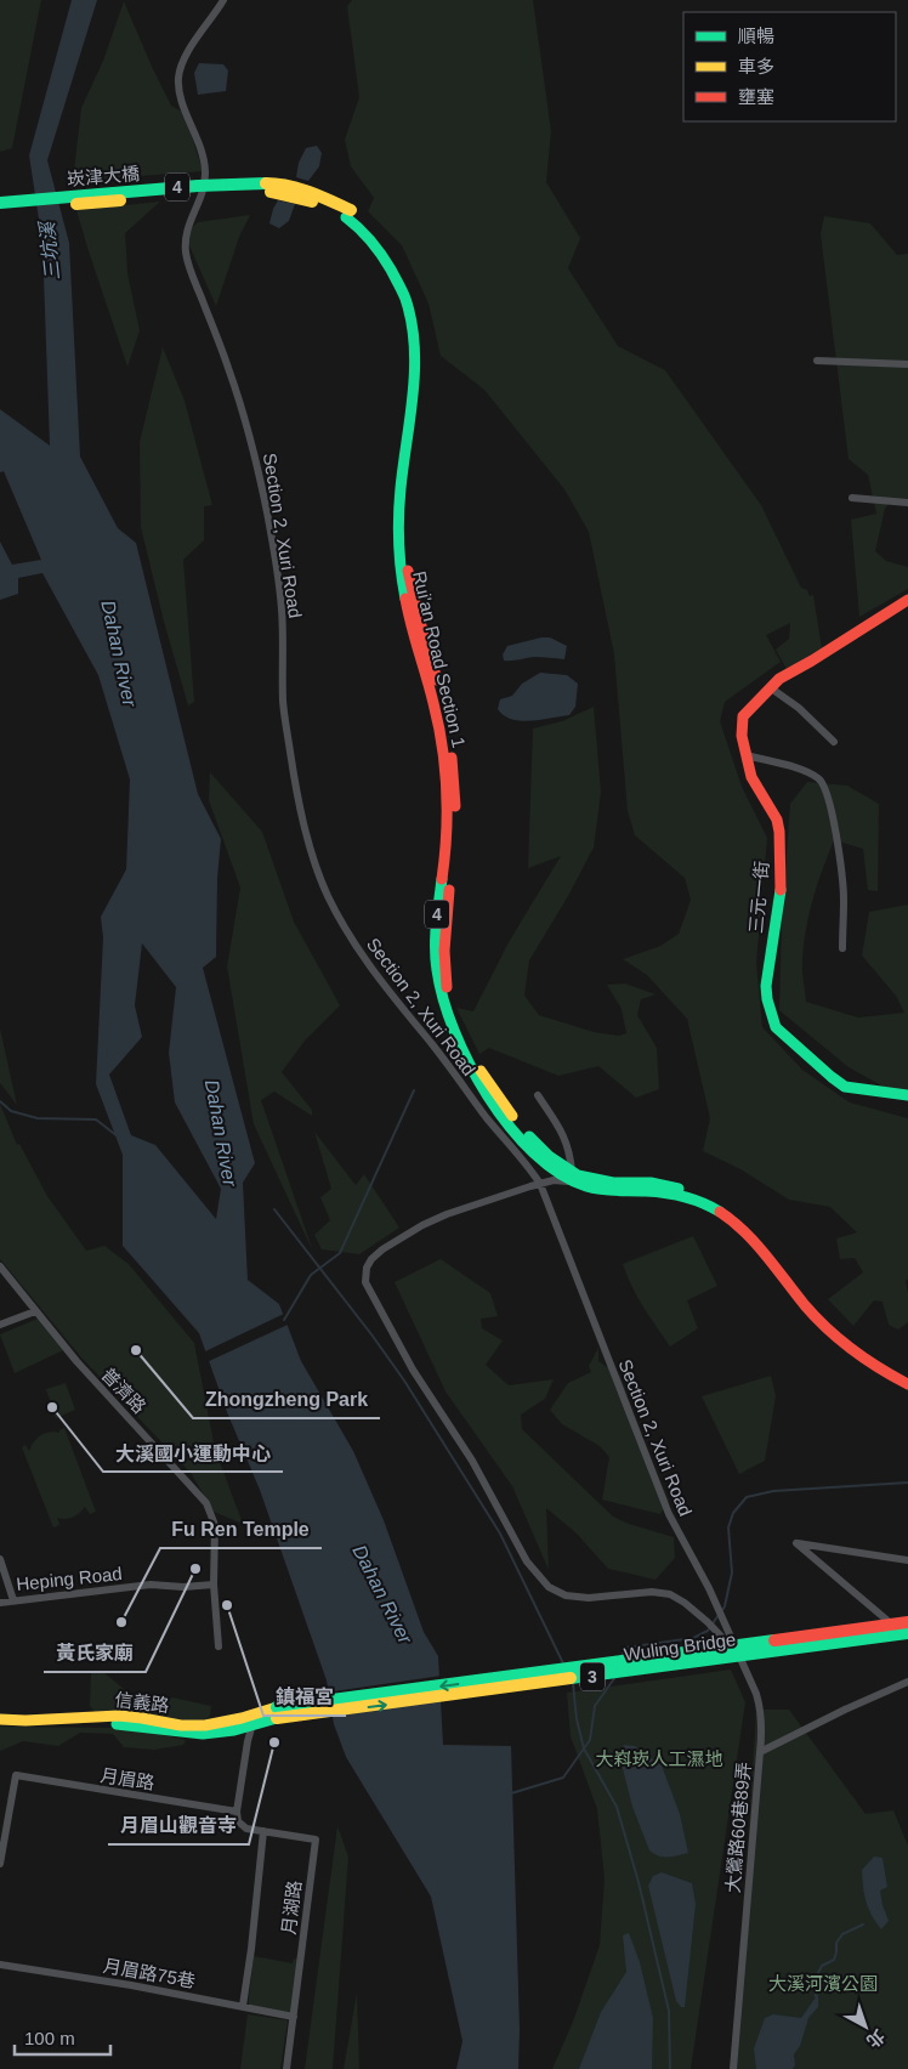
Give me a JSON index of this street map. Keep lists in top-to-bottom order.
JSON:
{
  "streets": {
    "main road": [
      "崁津大橋",
      "4",
      "Rui'an Road Section 1",
      "三元一街",
      "Wuling Bridge",
      "3",
      "信義路"
    ],
    "street": [
      "Section 2, Xuri Road",
      "普濟路",
      "Heping Road",
      "月眉路",
      "大鶯路60巷89弄",
      "月湖路",
      "月眉路75巷"
    ]
  },
  "crossings": [
    ["崁津大橋", "Rui'an Road Section 1"],
    ["Section 2, Xuri Road", "Rui'an Road Section 1"],
    ["Section 2, Xuri Road", "大鶯路60巷89弄"],
    ["普濟路", "Heping Road"],
    ["Wuling Bridge", "信義路"],
    ["月眉路", "月湖路"],
    ["月湖路", "月眉路75巷"]
  ],
  "water": ["三坑溪", "Dahan River"],
  "parks": ["大嵙崁人工濕地", "大溪河濱公園"],
  "places": [
    "Zhongzheng Park",
    "大溪國小運動中心",
    "黃氏家廟",
    "鎮福宮",
    "Fu Ren Temple",
    "月眉山觀音寺"
  ],
  "legend": ["順暢", "車多", "壅塞"],
  "scale_bar": "100 m",
  "north": "bottom right"
}
